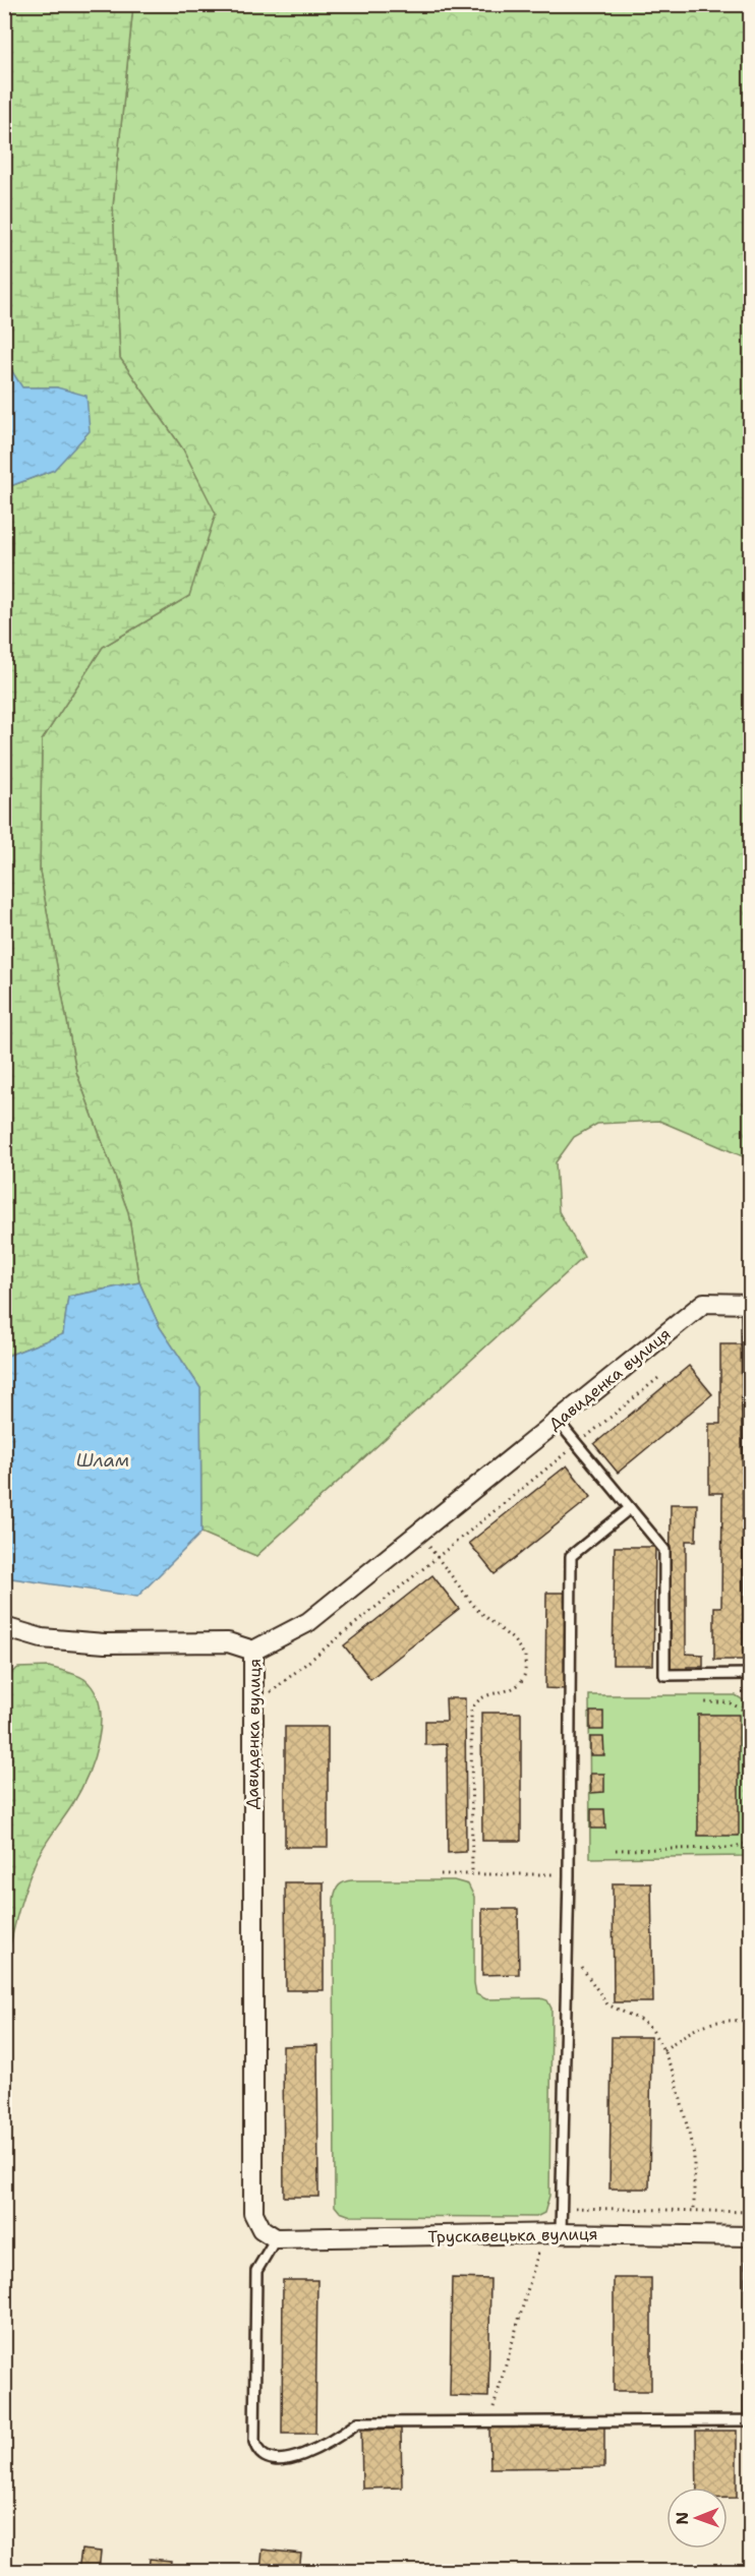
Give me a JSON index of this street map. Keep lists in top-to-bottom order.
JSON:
{
  "streets": {
    "street": ["Давиденка вулиця", "Трускавецька вулиця"]
  },
  "crossings": [
    ["Давиденка вулиця", "Трускавецька вулиця"]
  ],
  "water": ["Шлам"],
  "north": "left"
}
